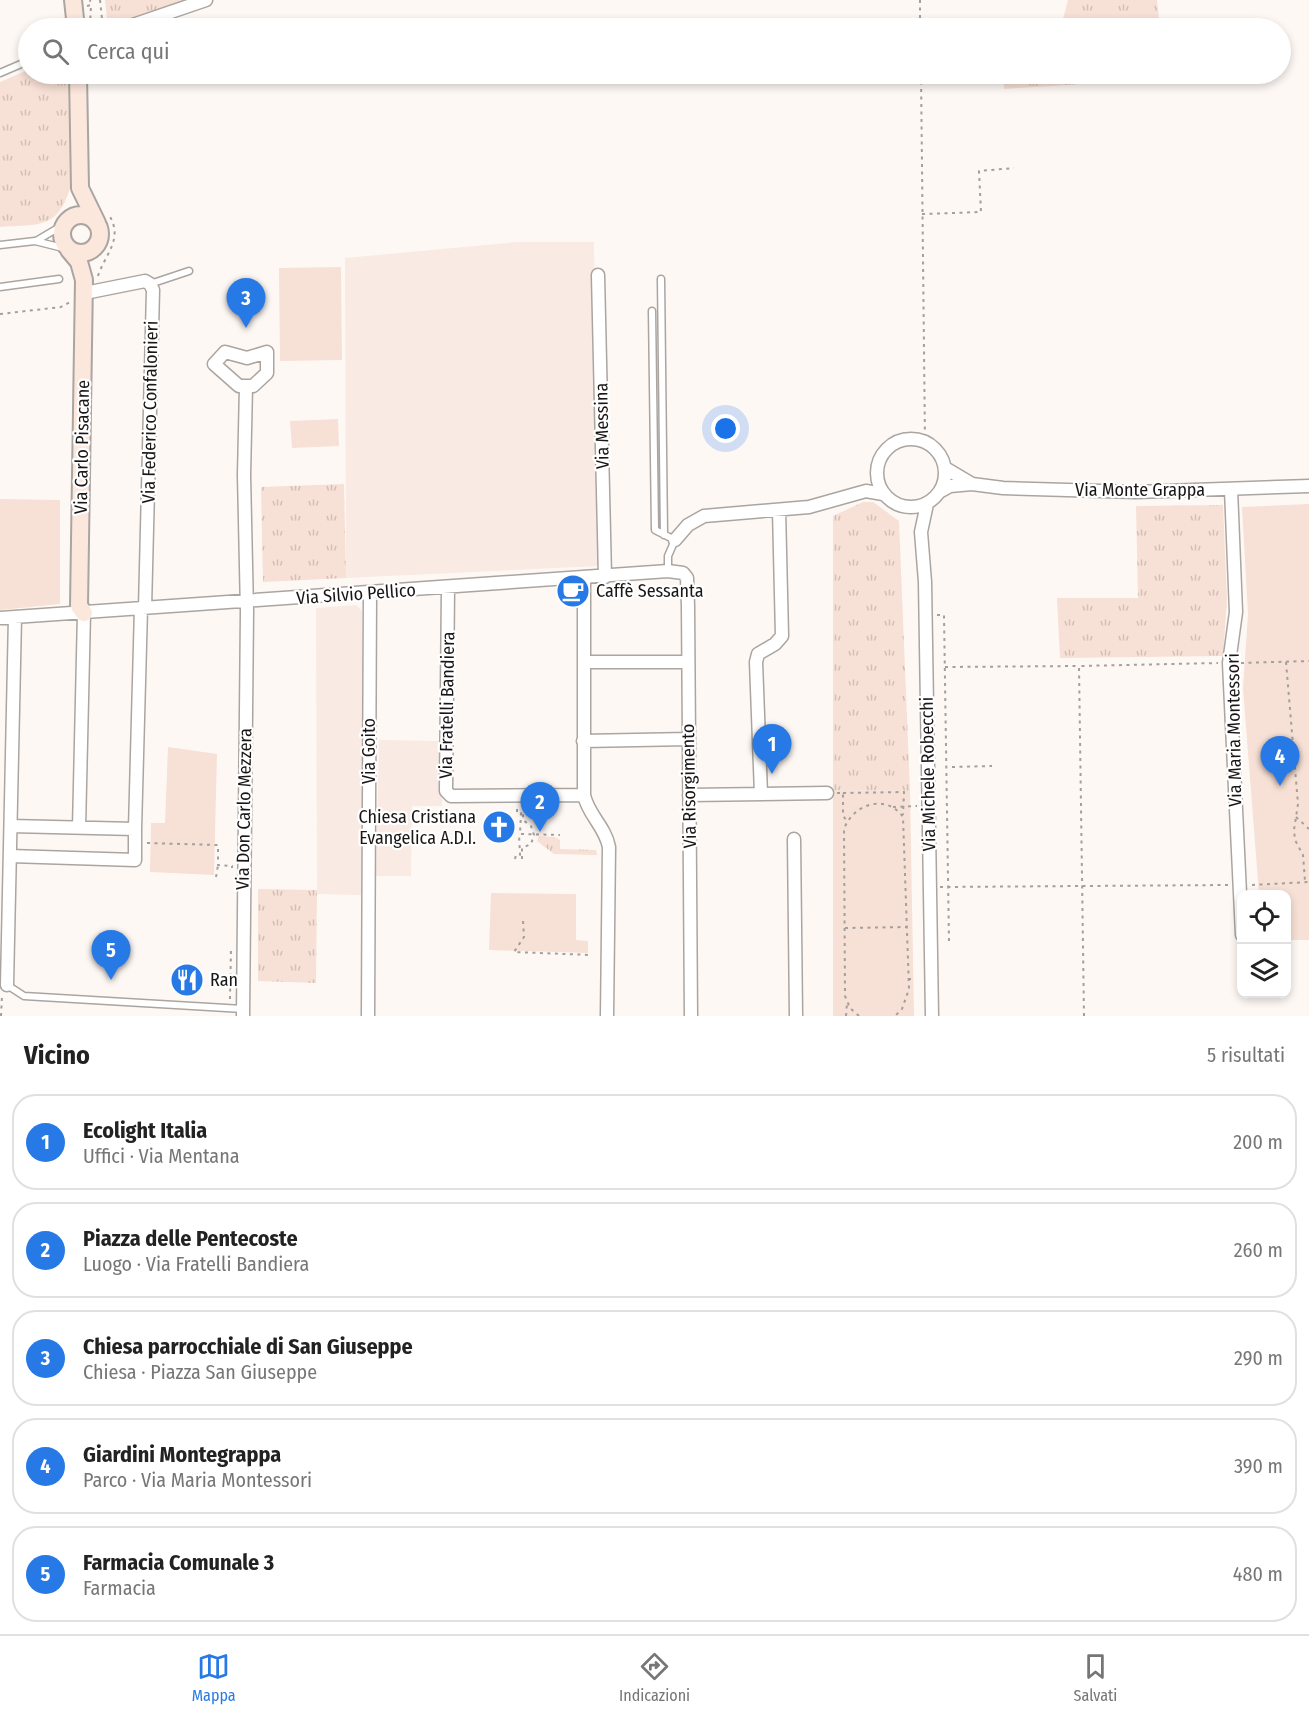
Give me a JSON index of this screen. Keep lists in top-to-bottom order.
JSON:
{
  "streets": {
    "street": [
      "Via Federico Confalonieri",
      "Via Messina",
      "Via Carlo Pisacane",
      "Via Monte Grappa",
      "Via Silvio Pellico",
      "Via Fratelli Bandiera",
      "Via Maria Montessori",
      "Via Goito",
      "Via Michele Robecchi",
      "Via Risorgimento",
      "Via Don Carlo Mezzera"
    ]
  },
  "crossings": [
    ["Via Federico Confalonieri", "Via Silvio Pellico"],
    ["Via Messina", "Via Silvio Pellico"],
    ["Via Carlo Pisacane", "Via Silvio Pellico"],
    ["Via Monte Grappa", "Via Maria Montessori"],
    ["Via Monte Grappa", "Via Michele Robecchi"],
    ["Via Silvio Pellico", "Via Fratelli Bandiera"],
    ["Via Silvio Pellico", "Via Goito"],
    ["Via Silvio Pellico", "Via Risorgimento"],
    ["Via Silvio Pellico", "Via Don Carlo Mezzera"]
  ],
  "places": {
    "cafe": ["Caffè Sessanta"],
    "church": ["Chiesa Cristiana Evangelica A.D.I."],
    "restaurant": ["Ran"]
  },
  "page": {
    "search": "Cerca qui",
    "pins": [
      "3",
      "1",
      "4",
      "2",
      "5"
    ],
    "heading": ["Vicino", "5 risultati"],
    "list": [
      {
        "mark": "1",
        "name": "Ecolight Italia",
        "note": "Uffici · Via Mentana",
        "value": "200 m"
      },
      {
        "mark": "2",
        "name": "Piazza delle Pentecoste",
        "note": "Luogo · Via Fratelli Bandiera",
        "value": "260 m"
      },
      {
        "mark": "3",
        "name": "Chiesa parrocchiale di San Giuseppe",
        "note": "Chiesa · Piazza San Giuseppe",
        "value": "290 m"
      },
      {
        "mark": "4",
        "name": "Giardini Montegrappa",
        "note": "Parco · Via Maria Montessori",
        "value": "390 m"
      },
      {
        "mark": "5",
        "name": "Farmacia Comunale 3",
        "note": "Farmacia",
        "value": "480 m"
      }
    ],
    "nav": ["Mappa", "Indicazioni", "Salvati"]
  }
}
